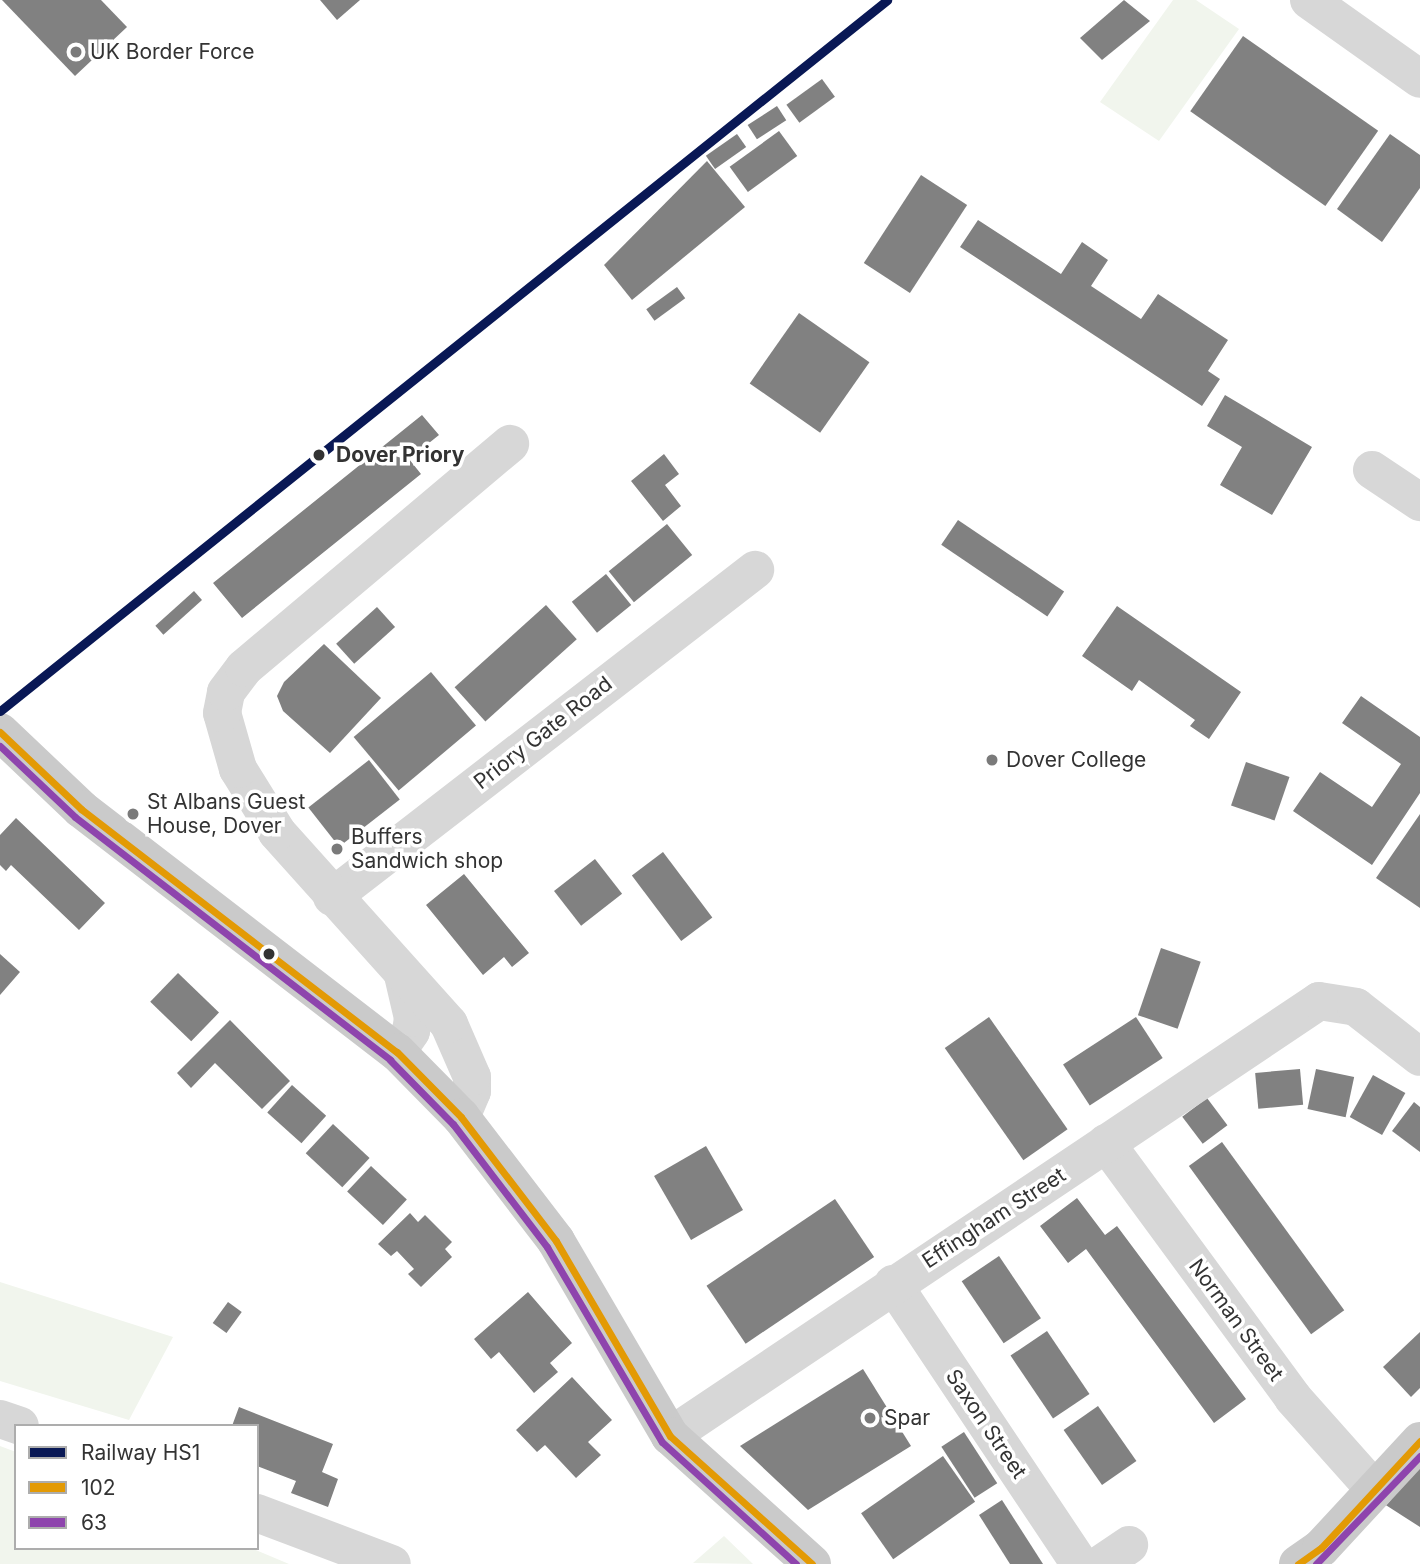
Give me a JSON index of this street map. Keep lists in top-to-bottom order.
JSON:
{
  "streets": {
    "street": [
      "Priory Gate Road",
      "Effingham Street",
      "Norman Street",
      "Saxon Street"
    ]
  },
  "crossings": [
    ["Effingham Street", "Norman Street"],
    ["Effingham Street", "Saxon Street"]
  ],
  "places": [
    "UK Border Force",
    "Dover Priory",
    "Dover College",
    "St Albans Guest House, Dover",
    "Buffers Sandwich shop",
    "Spar"
  ],
  "lines": ["rail line HS1", "transit line 102", "transit line 63"],
  "legend": ["Railway HS1", "102", "63"]
}
